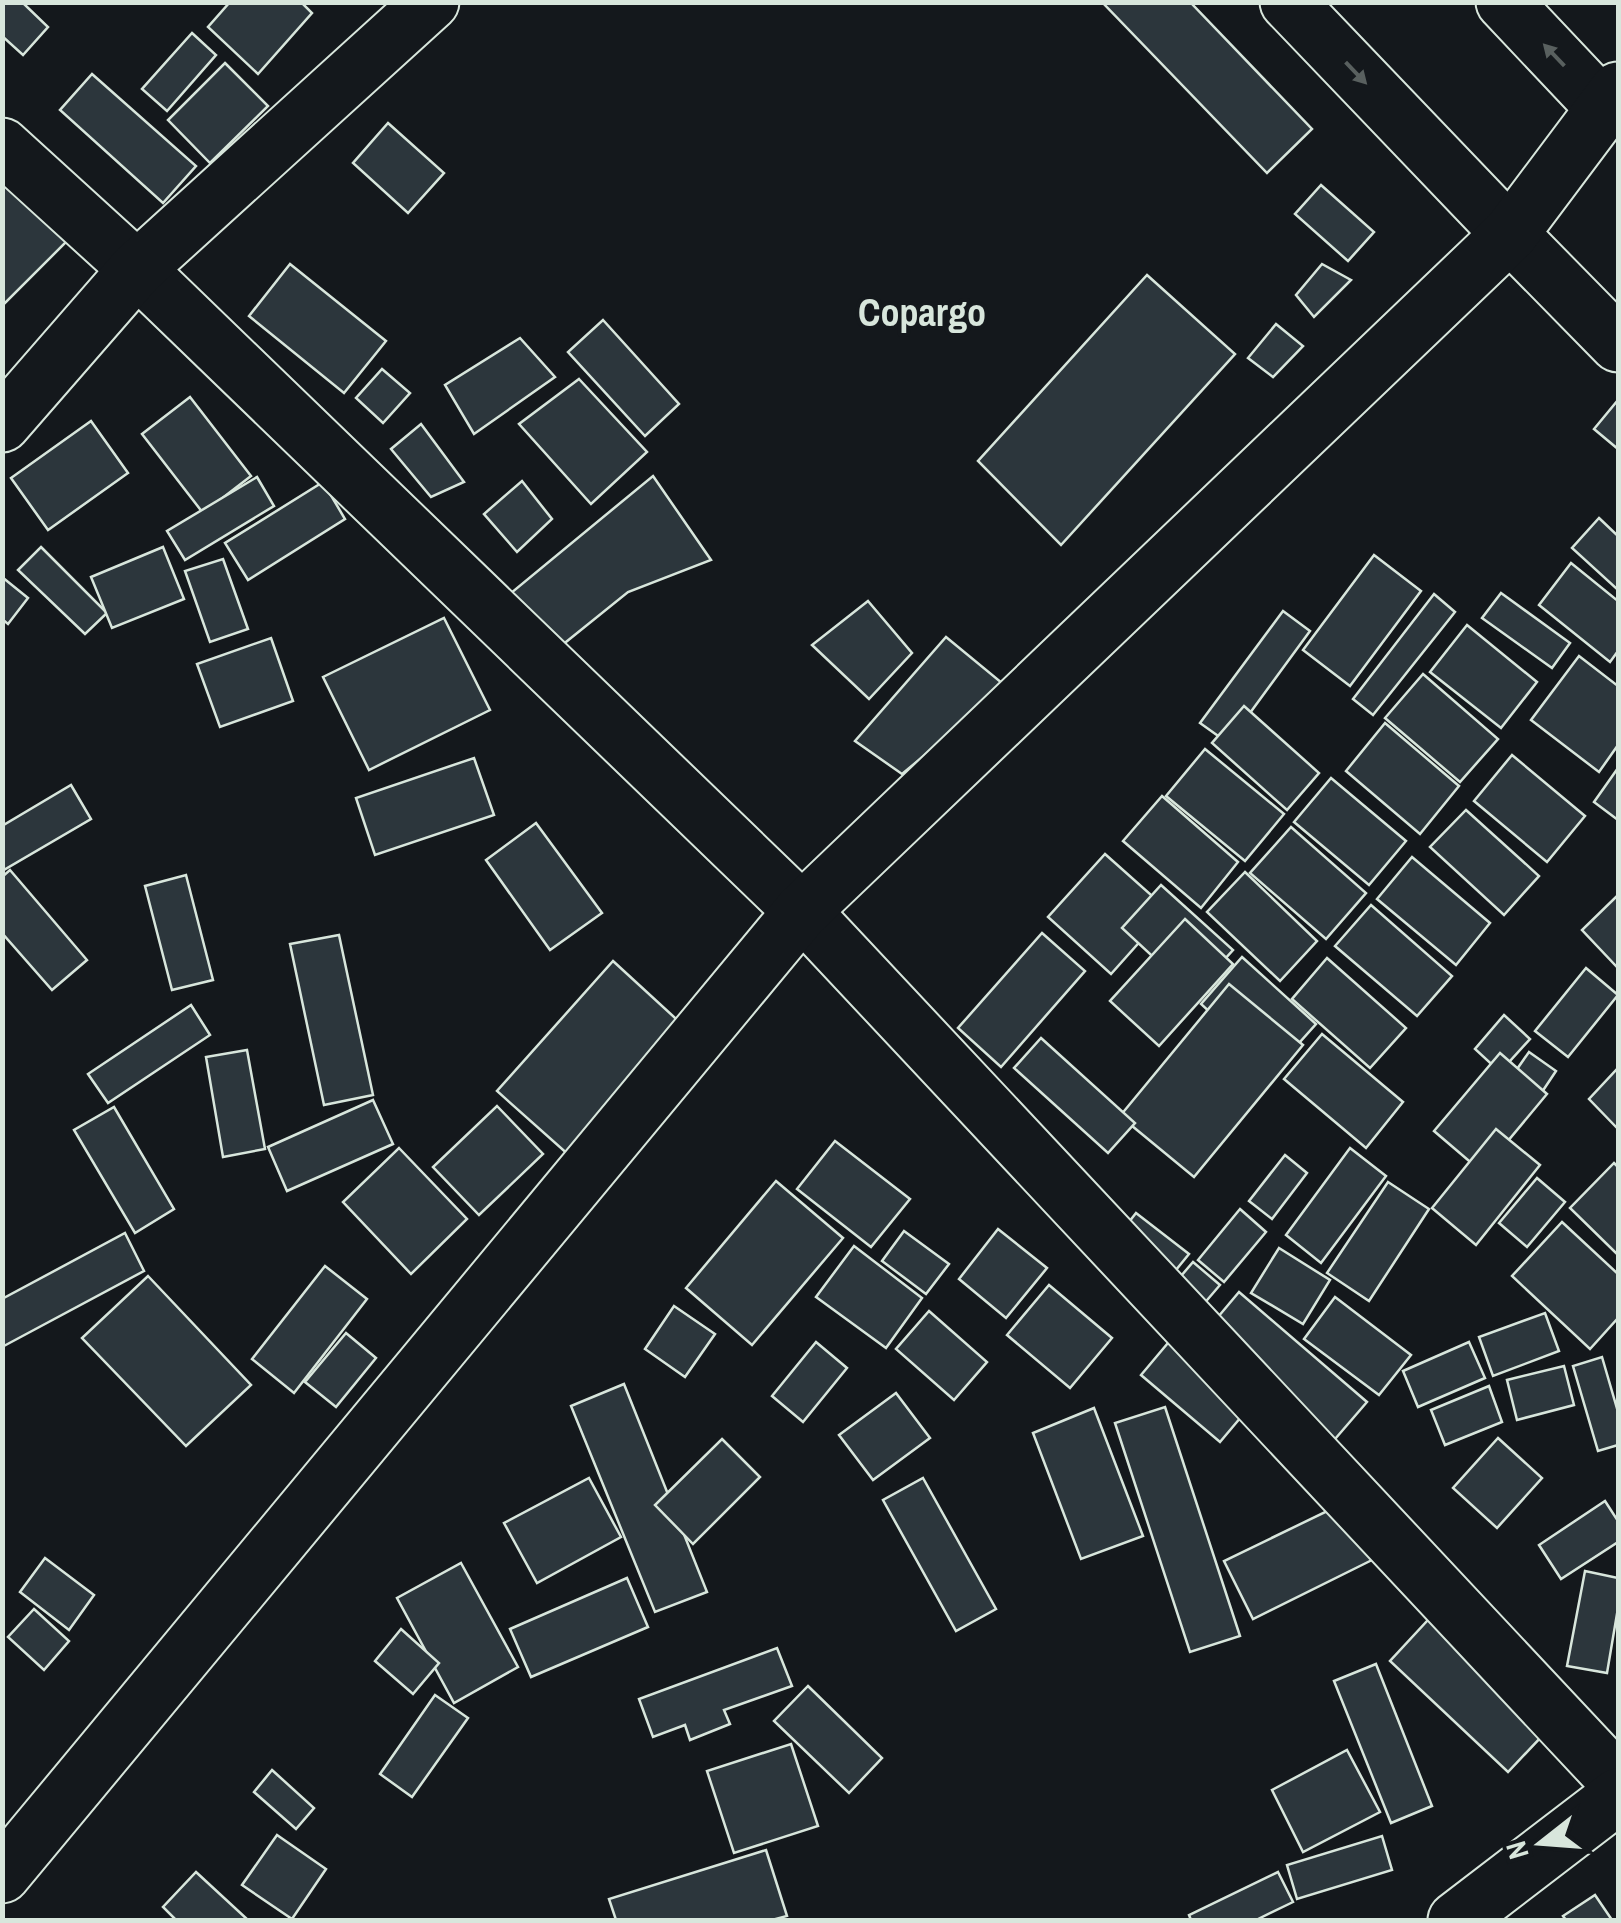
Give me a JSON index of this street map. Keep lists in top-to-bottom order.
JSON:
{
  "districts": ["Copargo"],
  "north": "left"
}
